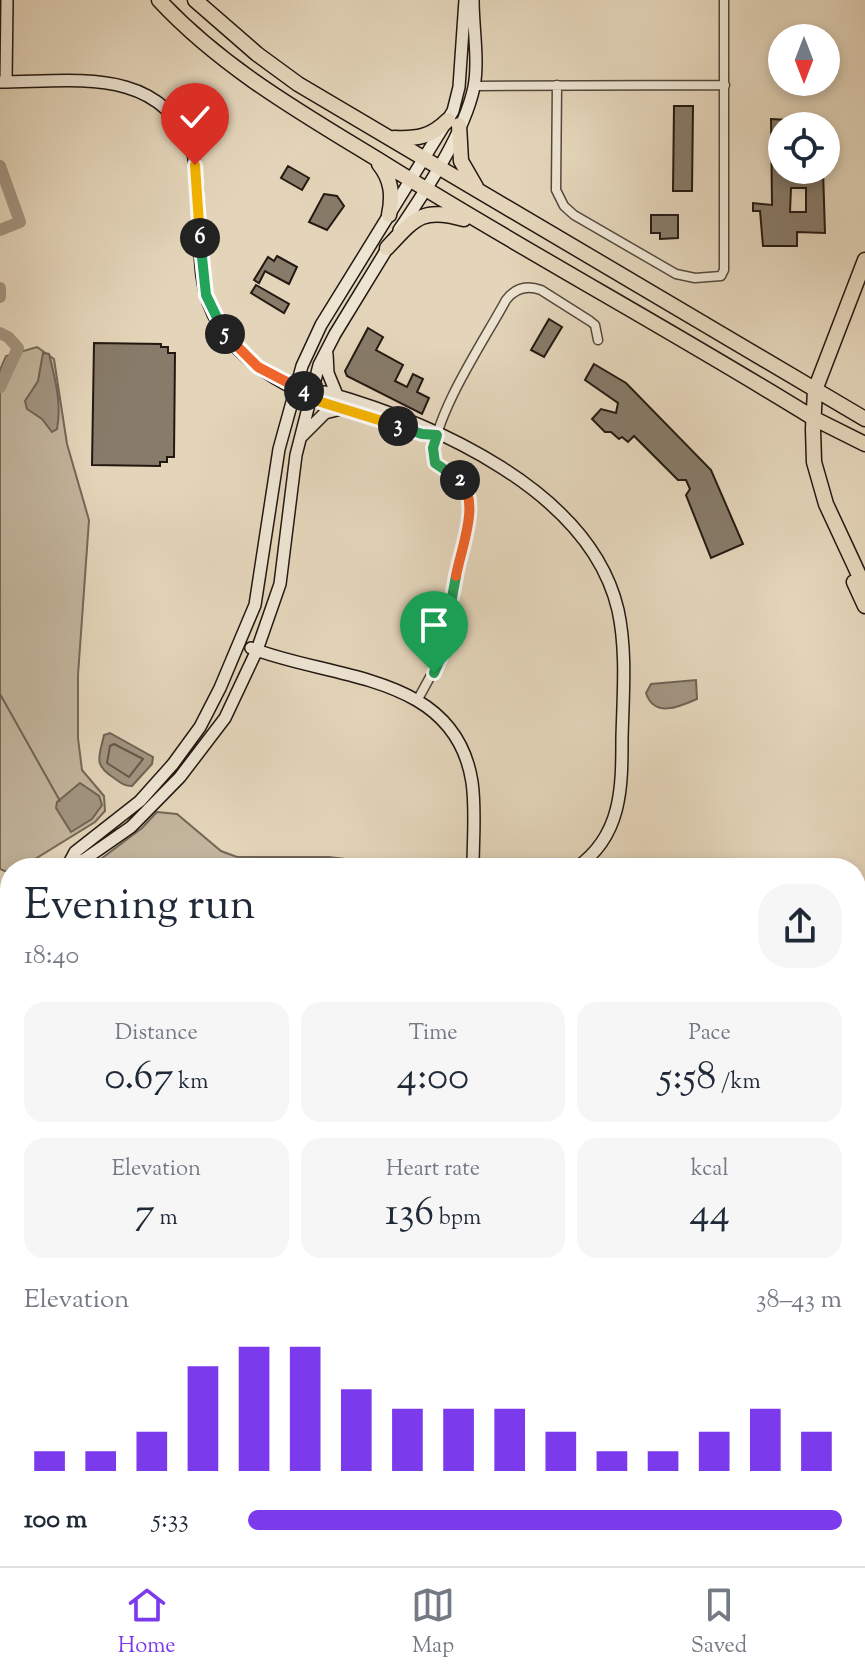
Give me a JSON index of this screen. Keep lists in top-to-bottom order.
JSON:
{
  "north": "bottom",
  "page": {
    "pins": [
      "6",
      "5",
      "4",
      "3",
      "2"
    ],
    "heading": ["Evening run", "18:40"],
    "stats": [
      ["Distance", "0.67 km"],
      ["Time", "4:00"],
      ["Pace", "5:58 /km"],
      ["Elevation", "7 m"],
      ["Heart rate", "136 bpm"],
      ["kcal", "44"]
    ],
    "chart": ["Elevation", "38–43 m"],
    "list": [
      {
        "name": "100 m",
        "note": "5:33"
      }
    ],
    "tabs": ["Home", "Map", "Saved"]
  }
}
